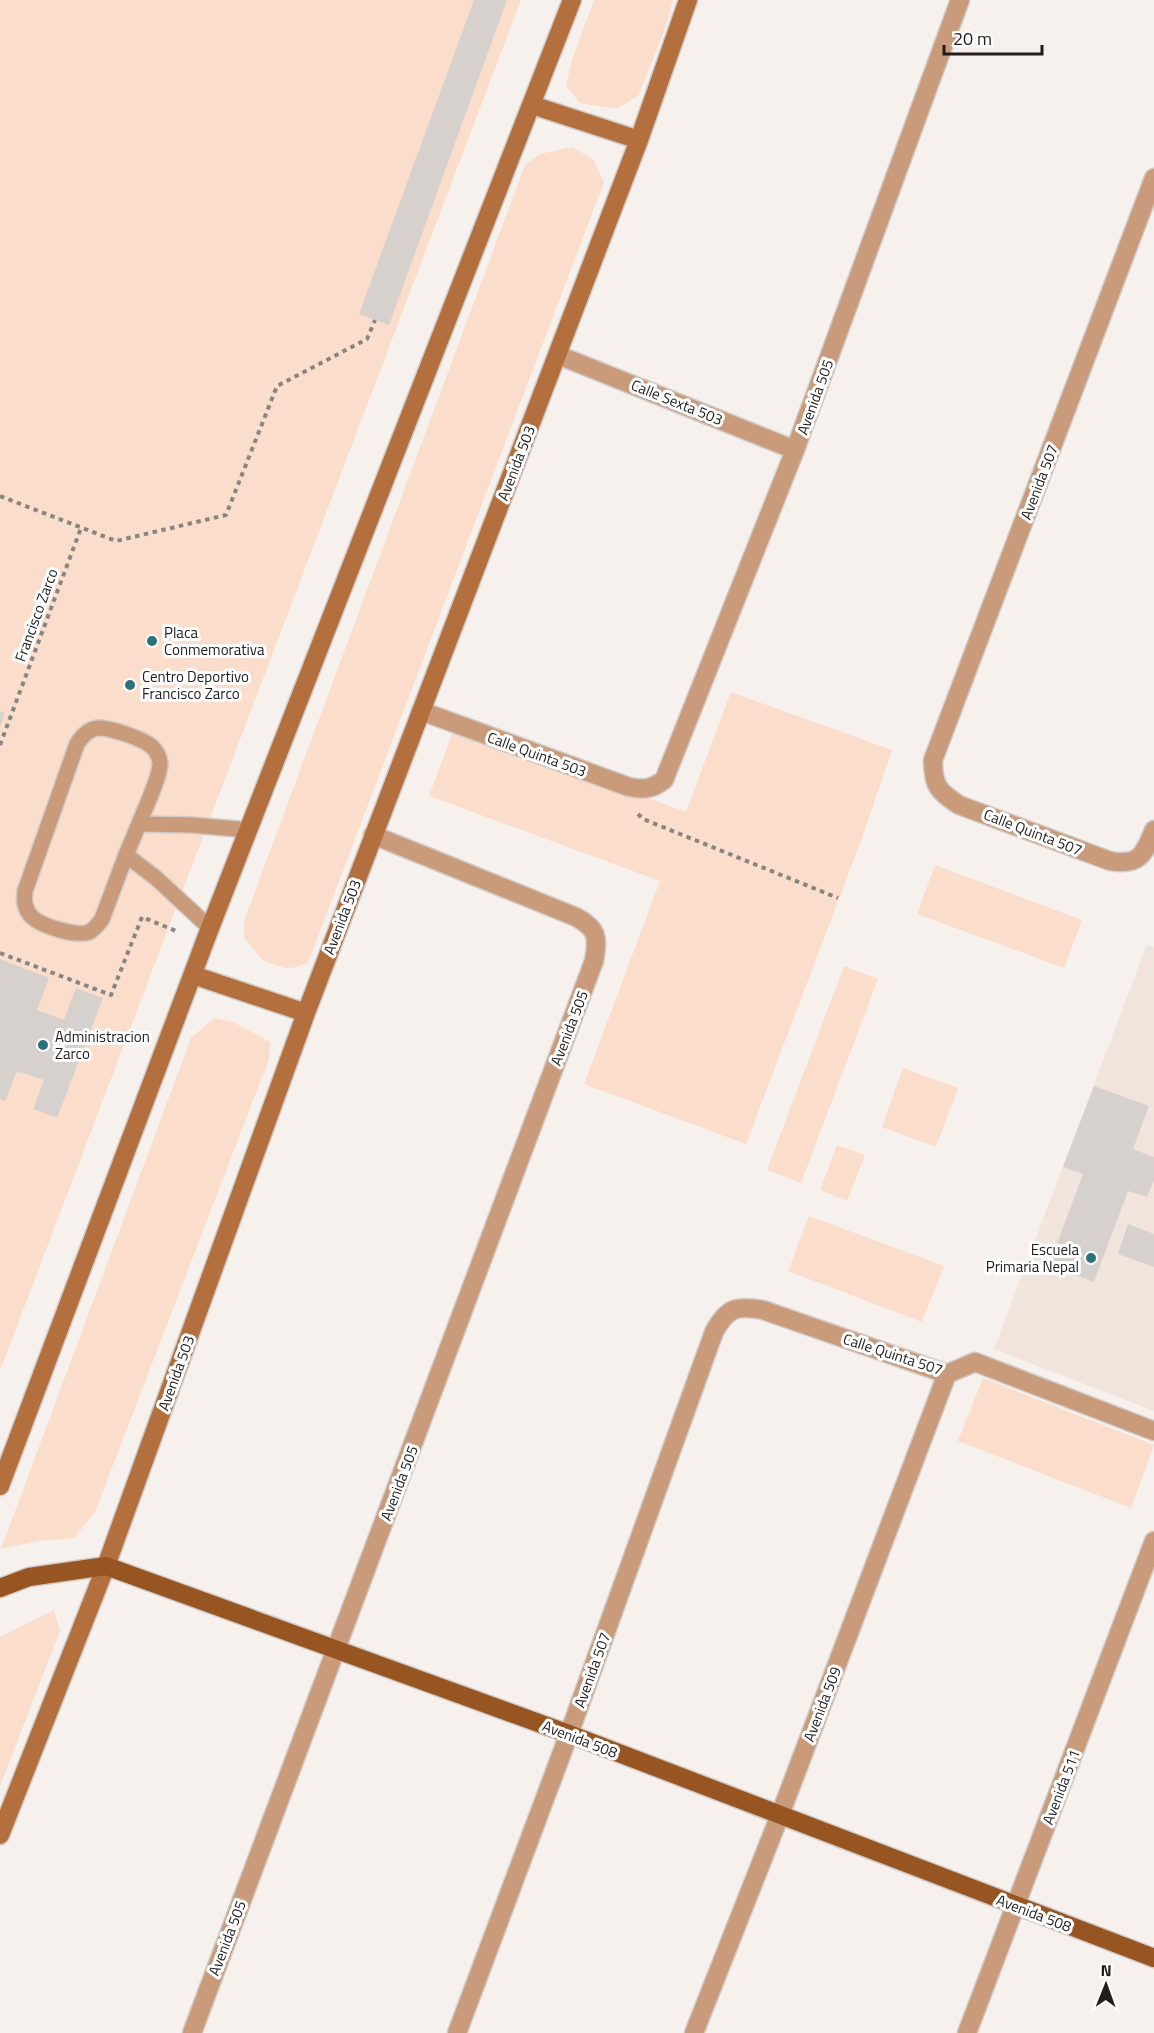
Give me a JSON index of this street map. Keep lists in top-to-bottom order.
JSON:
{
  "streets": {
    "main road": ["Avenida 508"],
    "street": [
      "Avenida 505",
      "Calle Sexta 503",
      "Avenida 503",
      "Avenida 507",
      "Calle Quinta 503",
      "Calle Quinta 507",
      "Avenida 509",
      "Avenida 511"
    ],
    "path": ["Francisco Zarco"]
  },
  "crossings": [
    ["Avenida 505", "Calle Sexta 503"],
    ["Avenida 505", "Avenida 503"],
    ["Avenida 505", "Calle Quinta 503"],
    ["Avenida 505", "Avenida 508"],
    ["Calle Sexta 503", "Avenida 503"],
    ["Avenida 503", "Calle Quinta 503"],
    ["Avenida 503", "Avenida 508"],
    ["Avenida 507", "Calle Quinta 507"],
    ["Avenida 507", "Avenida 508"],
    ["Calle Quinta 507", "Avenida 509"],
    ["Avenida 509", "Avenida 508"],
    ["Avenida 508", "Avenida 511"]
  ],
  "places": [
    "Placa Conmemorativa",
    "Centro Deportivo Francisco Zarco",
    "Administracion Zarco",
    "Escuela Primaria Nepal"
  ],
  "scale_bar": "20 m",
  "north": "top"
}
